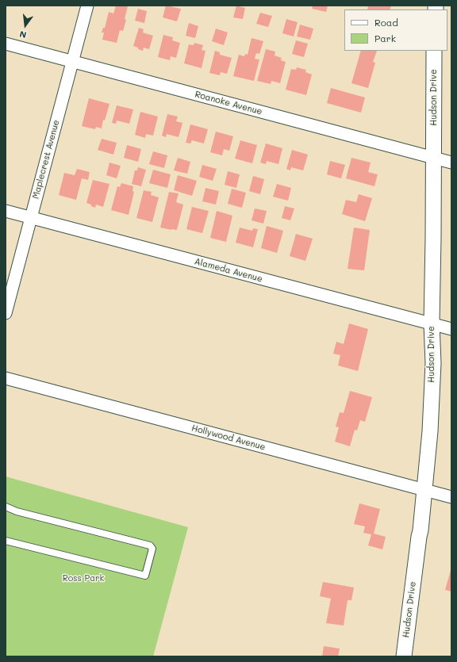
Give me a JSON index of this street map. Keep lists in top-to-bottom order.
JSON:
{
  "streets": {
    "street": [
      "Hudson Drive",
      "Roanoke Avenue",
      "Maplecrest Avenue",
      "Alameda Avenue",
      "Hollywood Avenue"
    ]
  },
  "crossings": [
    ["Hudson Drive", "Roanoke Avenue"],
    ["Hudson Drive", "Alameda Avenue"],
    ["Hudson Drive", "Hollywood Avenue"],
    ["Roanoke Avenue", "Maplecrest Avenue"],
    ["Maplecrest Avenue", "Alameda Avenue"]
  ],
  "parks": ["Ross Park"],
  "legend": ["Road", "Park"],
  "north": "bottom"
}
